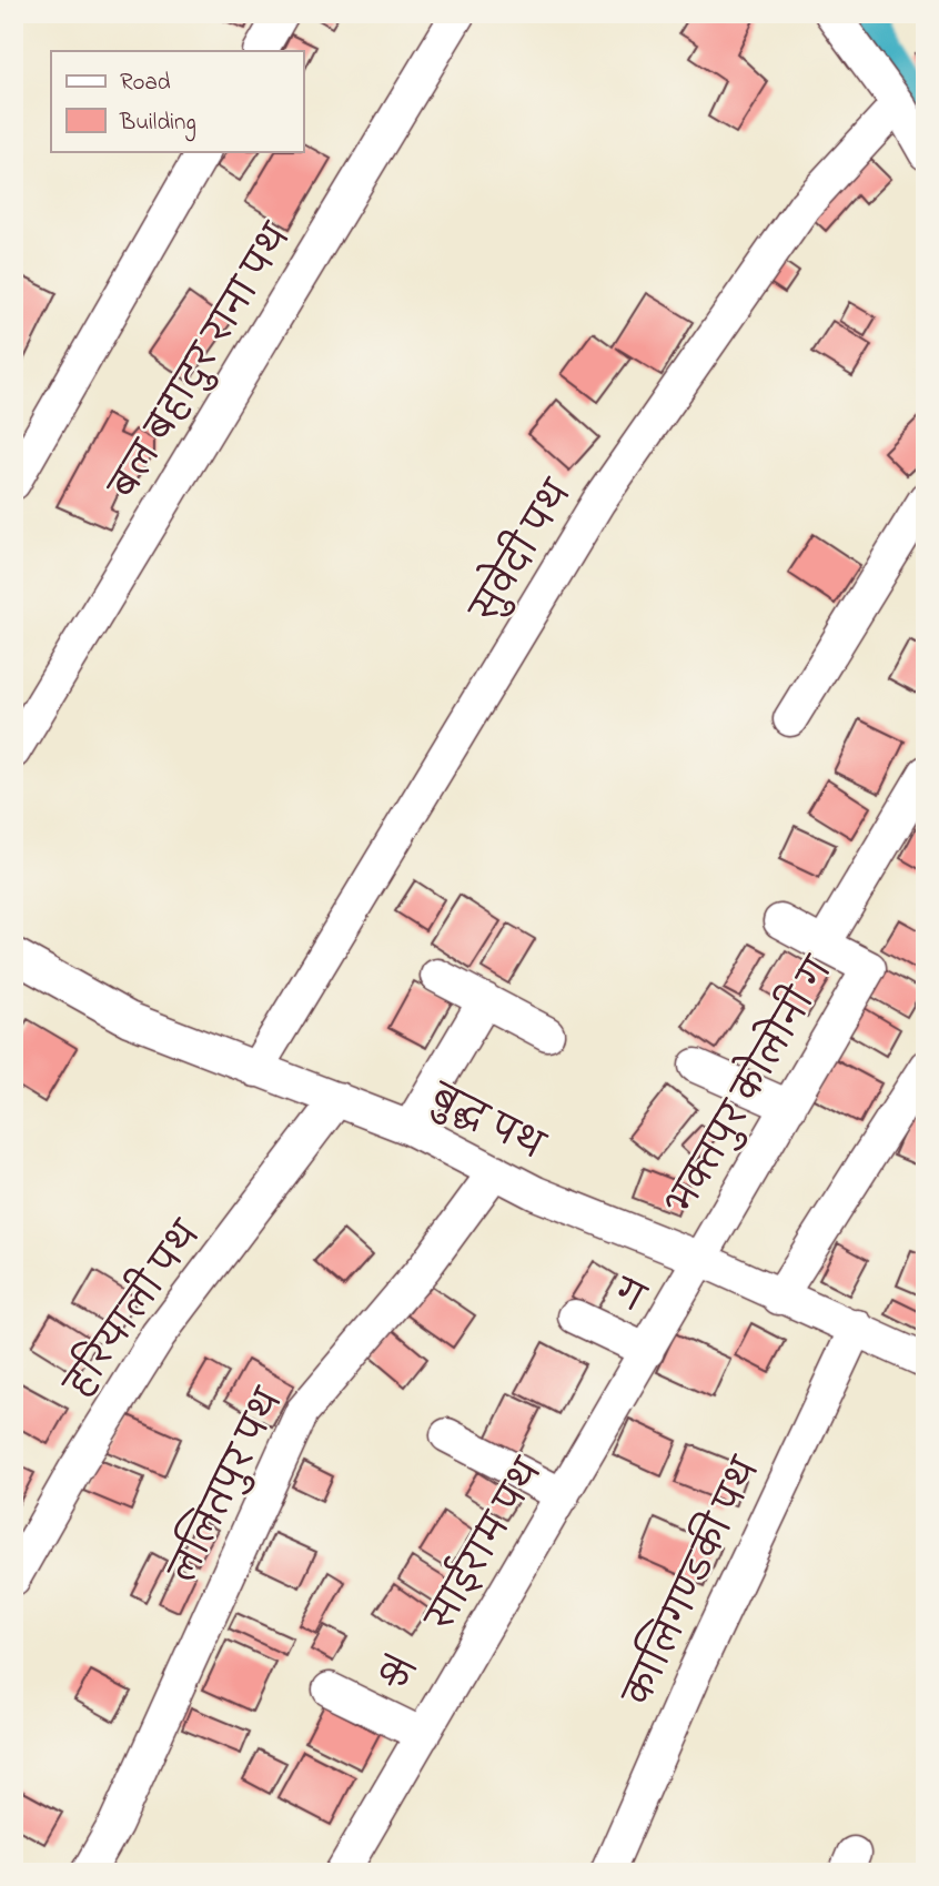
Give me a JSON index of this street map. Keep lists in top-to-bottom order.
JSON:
{
  "streets": {
    "street": [
      "बल बहादुर राना पथ",
      "सुवेदी पथ",
      "भक्तपुर कोलोनी ग",
      "बुद्ध पथ",
      "ग",
      "हरियाली पथ",
      "ललितपुर पथ",
      "साईराम पथ",
      "कालिगण्डकी पथ",
      "क"
    ]
  },
  "crossings": [
    ["सुवेदी पथ", "बुद्ध पथ"],
    ["भक्तपुर कोलोनी ग", "बुद्ध पथ"],
    ["भक्तपुर कोलोनी ग", "साईराम पथ"],
    ["बुद्ध पथ", "हरियाली पथ"],
    ["बुद्ध पथ", "ललितपुर पथ"],
    ["बुद्ध पथ", "साईराम पथ"],
    ["बुद्ध पथ", "कालिगण्डकी पथ"],
    ["ग", "साईराम पथ"],
    ["साईराम पथ", "क"]
  ],
  "legend": ["Road", "Building"]
}
